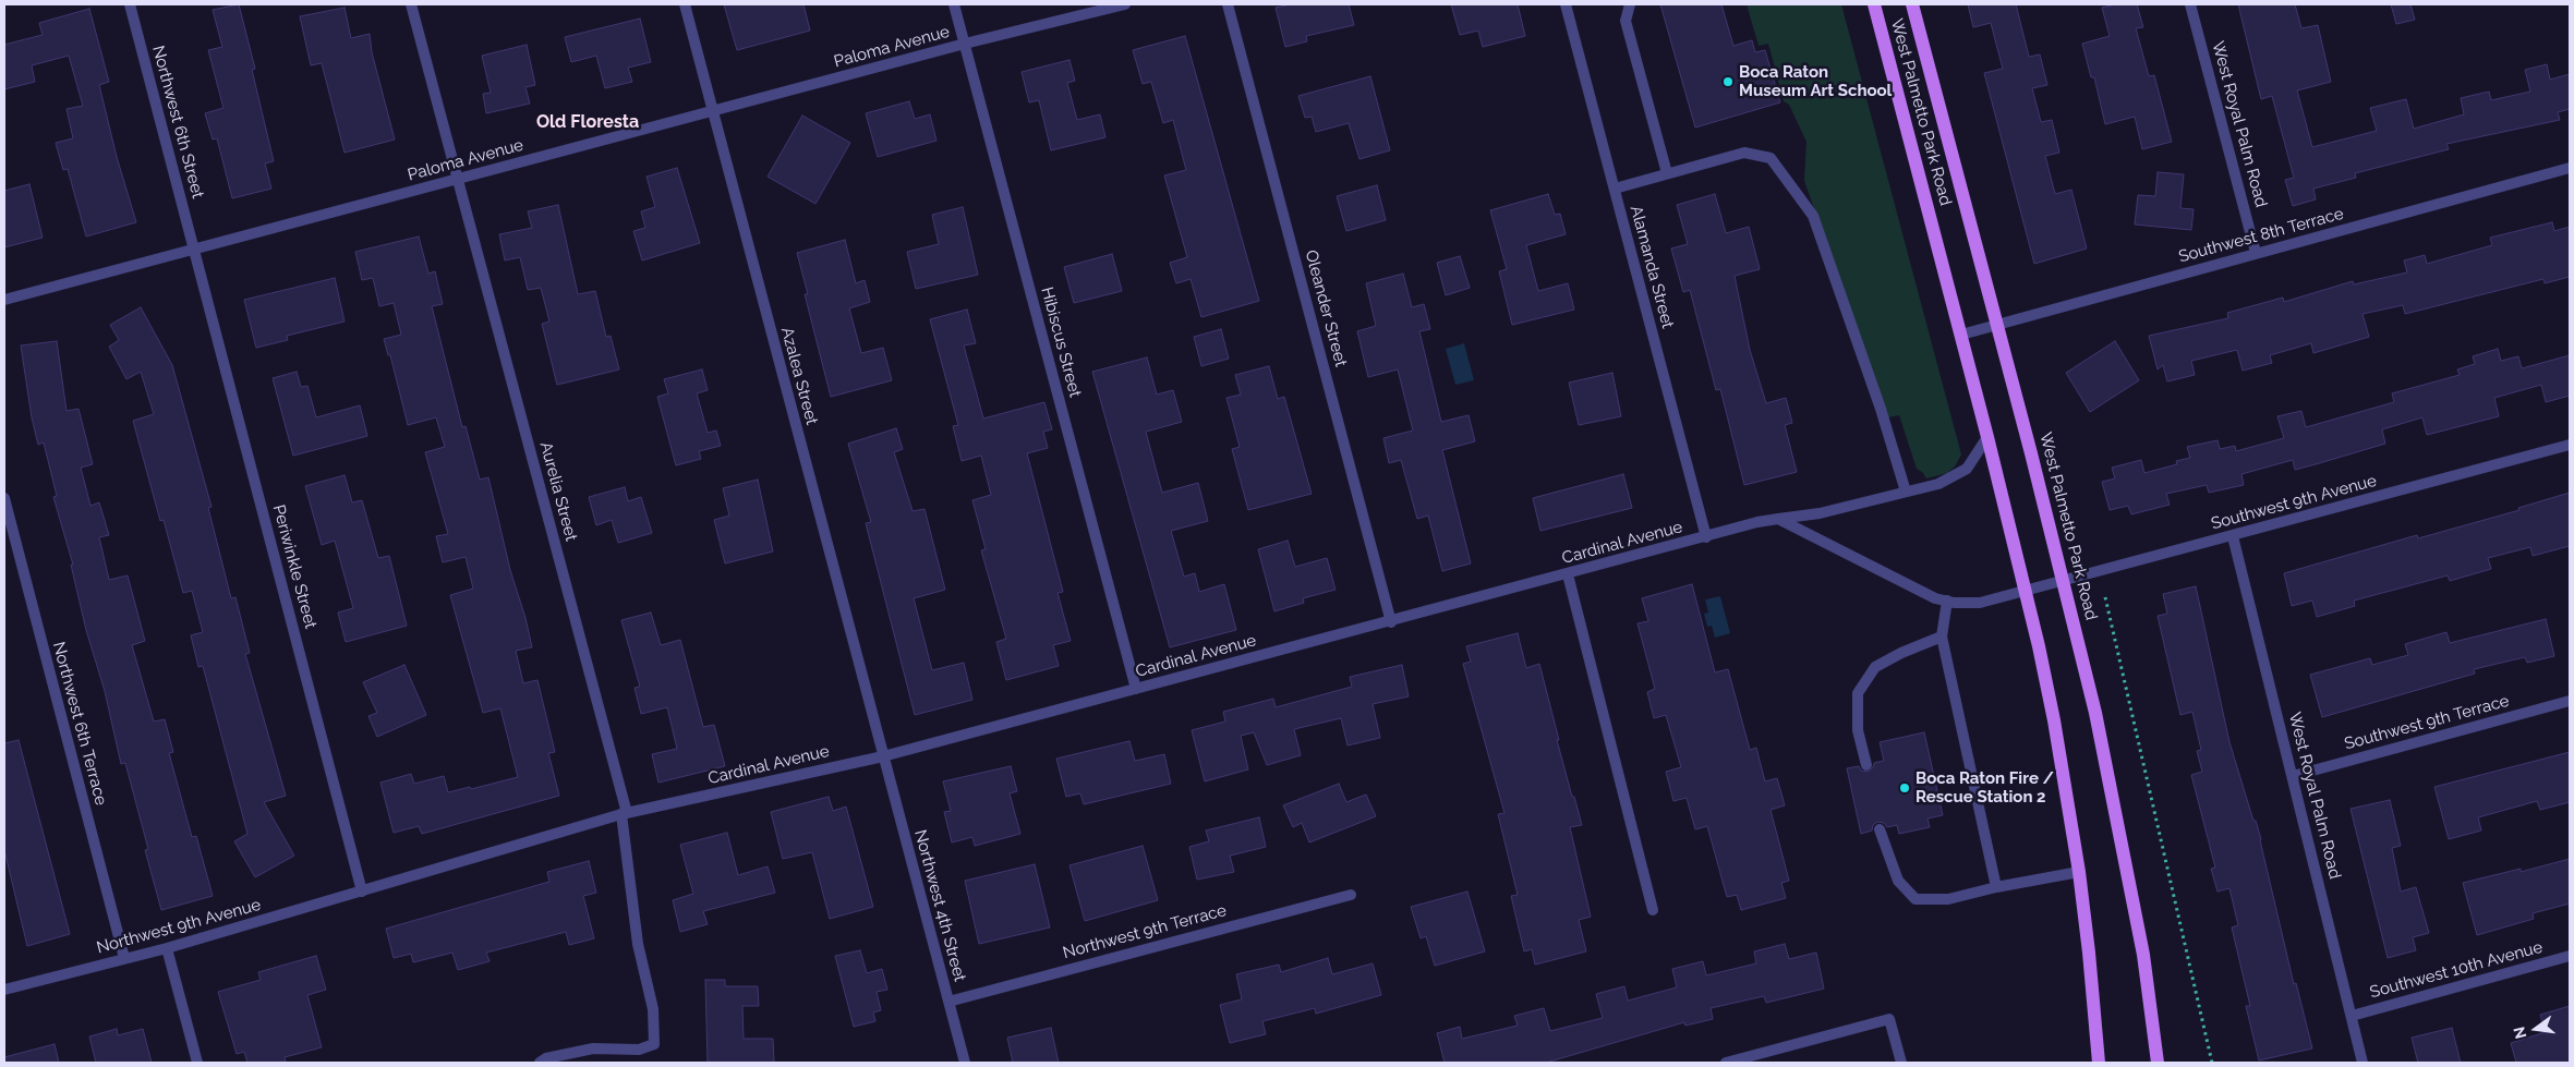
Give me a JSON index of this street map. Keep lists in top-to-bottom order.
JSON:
{
  "streets": {
    "main road": ["West Palmetto Park Road"],
    "street": [
      "Paloma Avenue",
      "Northwest 6th Street",
      "West Royal Palm Road",
      "Southwest 8th Terrace",
      "Alamanda Street",
      "Oleander Street",
      "Hibiscus Street",
      "Azalea Street",
      "Aurelia Street",
      "Southwest 9th Avenue",
      "Cardinal Avenue",
      "Periwinkle Street",
      "Southwest 9th Terrace",
      "Northwest 6th Terrace",
      "Northwest 4th Street",
      "Northwest 9th Avenue",
      "Northwest 9th Terrace",
      "Southwest 10th Avenue"
    ]
  },
  "crossings": [
    ["Paloma Avenue", "Northwest 6th Street"],
    ["Paloma Avenue", "Hibiscus Street"],
    ["Paloma Avenue", "Azalea Street"],
    ["Paloma Avenue", "Aurelia Street"],
    ["Paloma Avenue", "Periwinkle Street"],
    ["West Palmetto Park Road", "Southwest 8th Terrace"],
    ["West Palmetto Park Road", "Southwest 9th Avenue"],
    ["West Palmetto Park Road", "Cardinal Avenue"],
    ["Northwest 6th Street", "Periwinkle Street"],
    ["West Royal Palm Road", "Southwest 8th Terrace"],
    ["West Royal Palm Road", "Southwest 9th Avenue"],
    ["West Royal Palm Road", "Southwest 9th Terrace"],
    ["West Royal Palm Road", "Southwest 10th Avenue"],
    ["Alamanda Street", "Cardinal Avenue"],
    ["Oleander Street", "Cardinal Avenue"],
    ["Hibiscus Street", "Cardinal Avenue"],
    ["Azalea Street", "Cardinal Avenue"],
    ["Azalea Street", "Northwest 4th Street"],
    ["Aurelia Street", "Cardinal Avenue"],
    ["Cardinal Avenue", "Periwinkle Street"],
    ["Cardinal Avenue", "Northwest 4th Street"],
    ["Cardinal Avenue", "Northwest 9th Avenue"],
    ["Periwinkle Street", "Northwest 9th Avenue"],
    ["Northwest 6th Terrace", "Northwest 9th Avenue"],
    ["Northwest 4th Street", "Northwest 9th Terrace"]
  ],
  "districts": ["Old Floresta"],
  "places": ["Boca Raton Museum Art School", "Boca Raton Fire / Rescue Station 2"],
  "north": "left"
}
